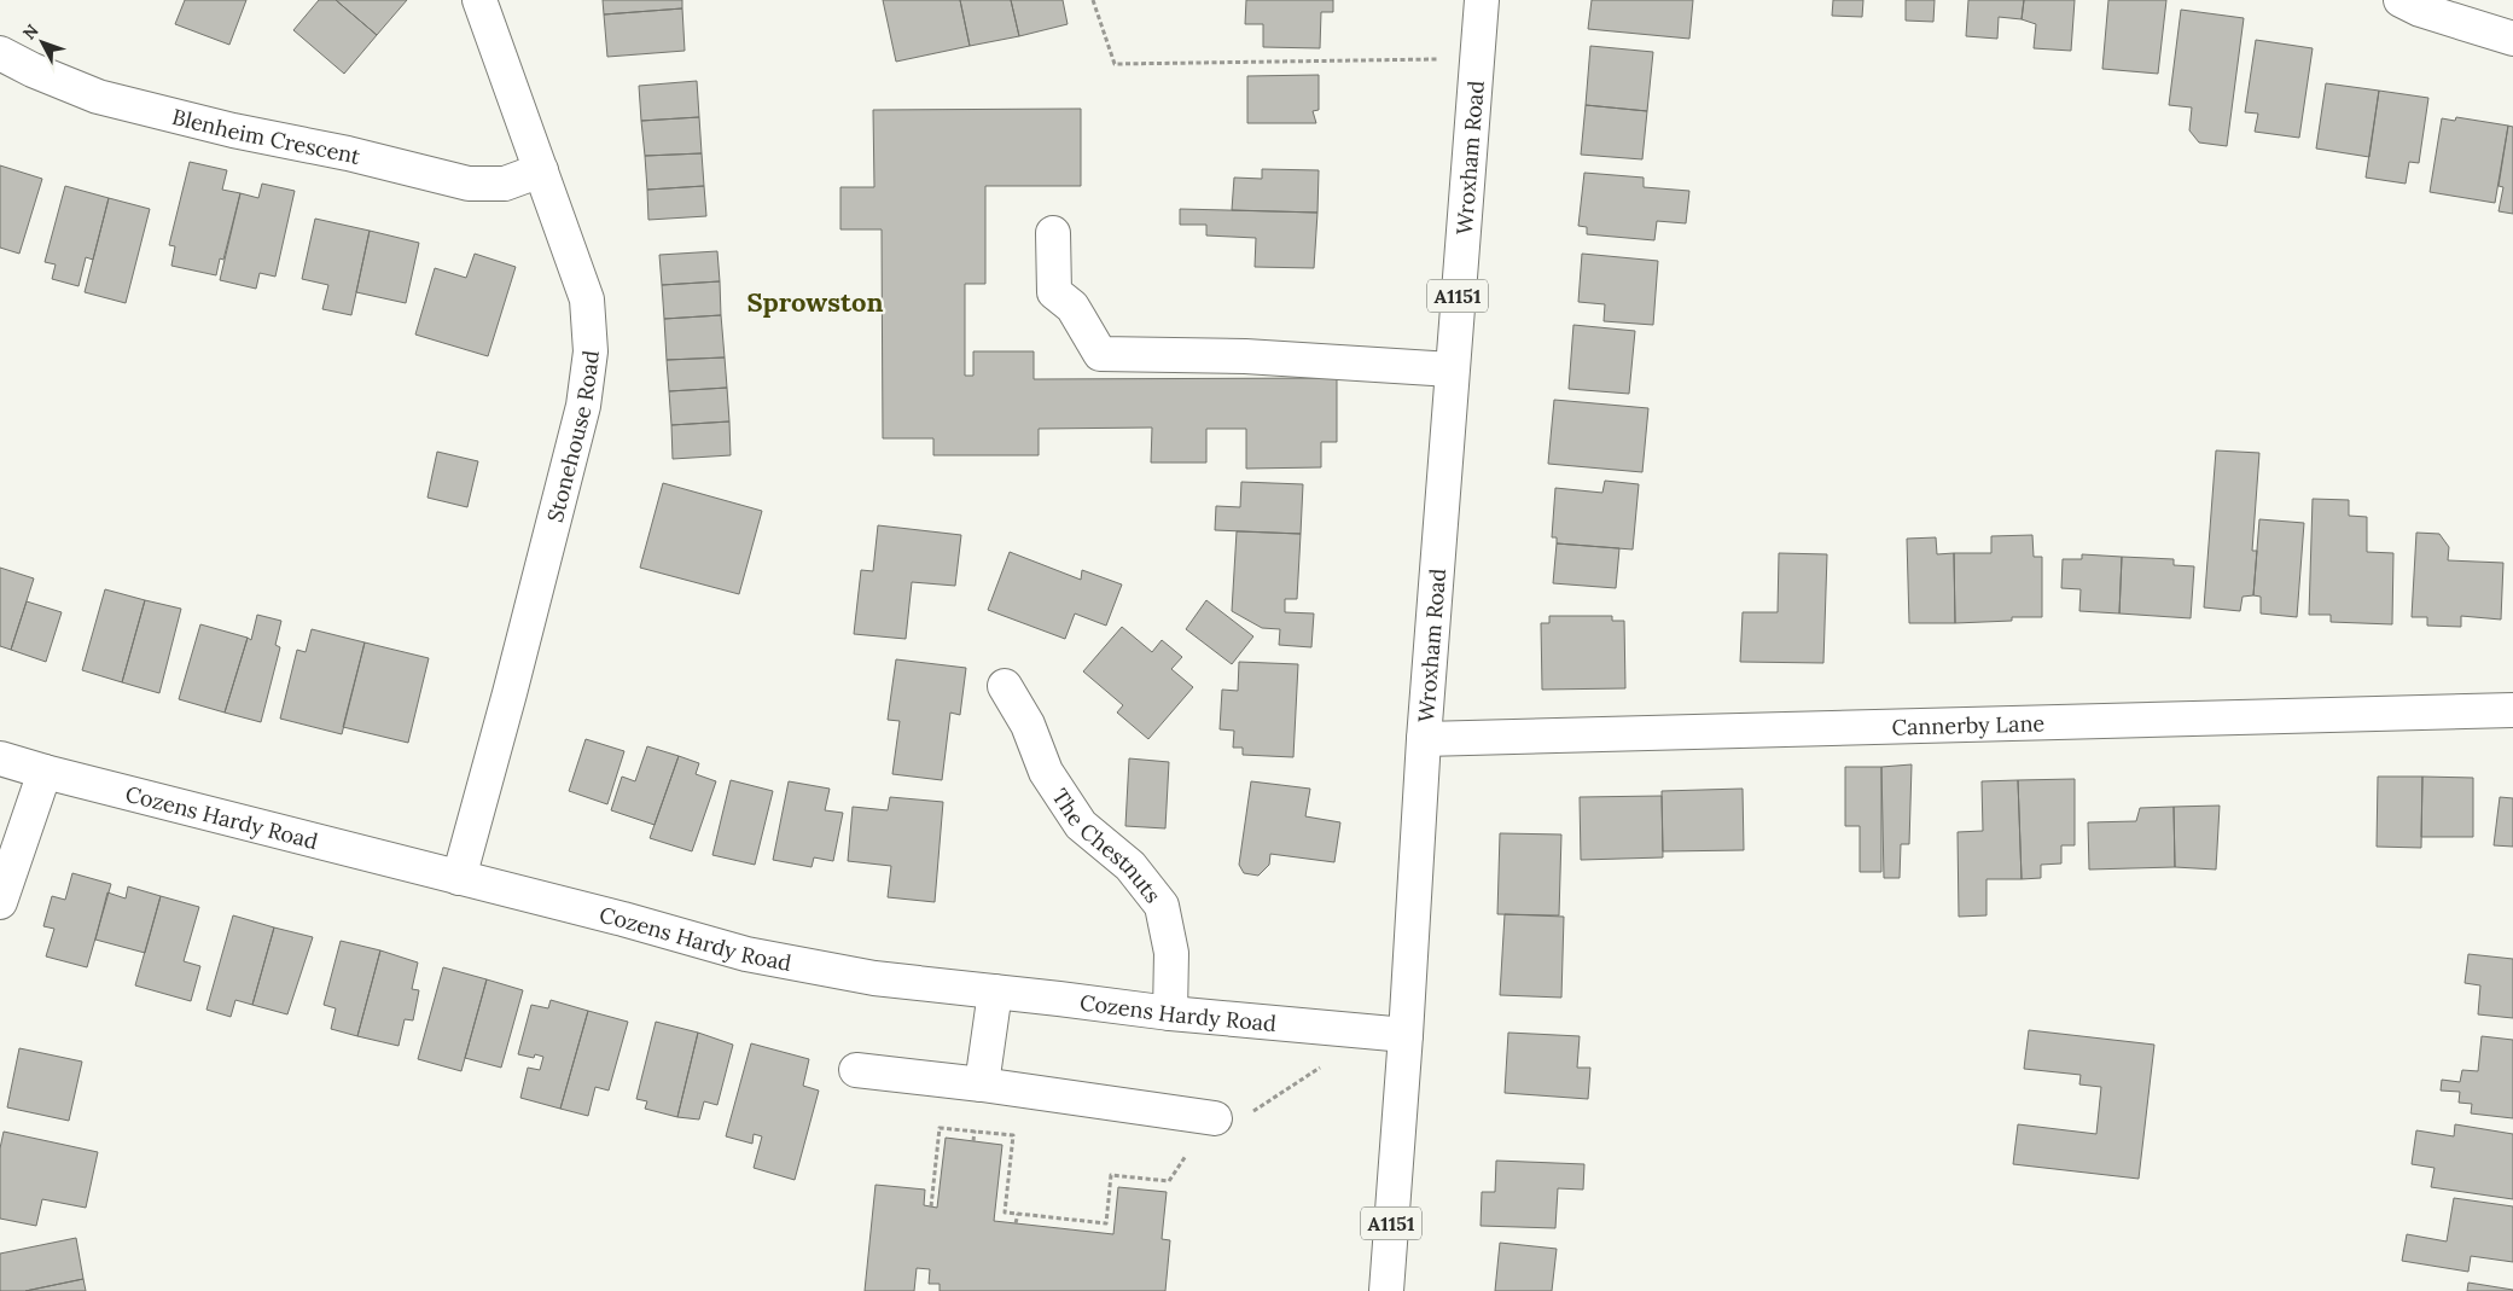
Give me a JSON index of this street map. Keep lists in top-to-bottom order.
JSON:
{
  "streets": {
    "street": [
      "Blenheim Crescent",
      "Wroxham Road",
      "A1151",
      "Stonehouse Road",
      "Cannerby Lane",
      "Cozens Hardy Road",
      "The Chestnuts"
    ]
  },
  "crossings": [
    ["Blenheim Crescent", "Stonehouse Road"],
    ["Wroxham Road", "Cannerby Lane"],
    ["Wroxham Road", "Cozens Hardy Road"],
    ["Stonehouse Road", "Cozens Hardy Road"],
    ["Cozens Hardy Road", "The Chestnuts"]
  ],
  "districts": ["Sprowston"],
  "north": "top left"
}
